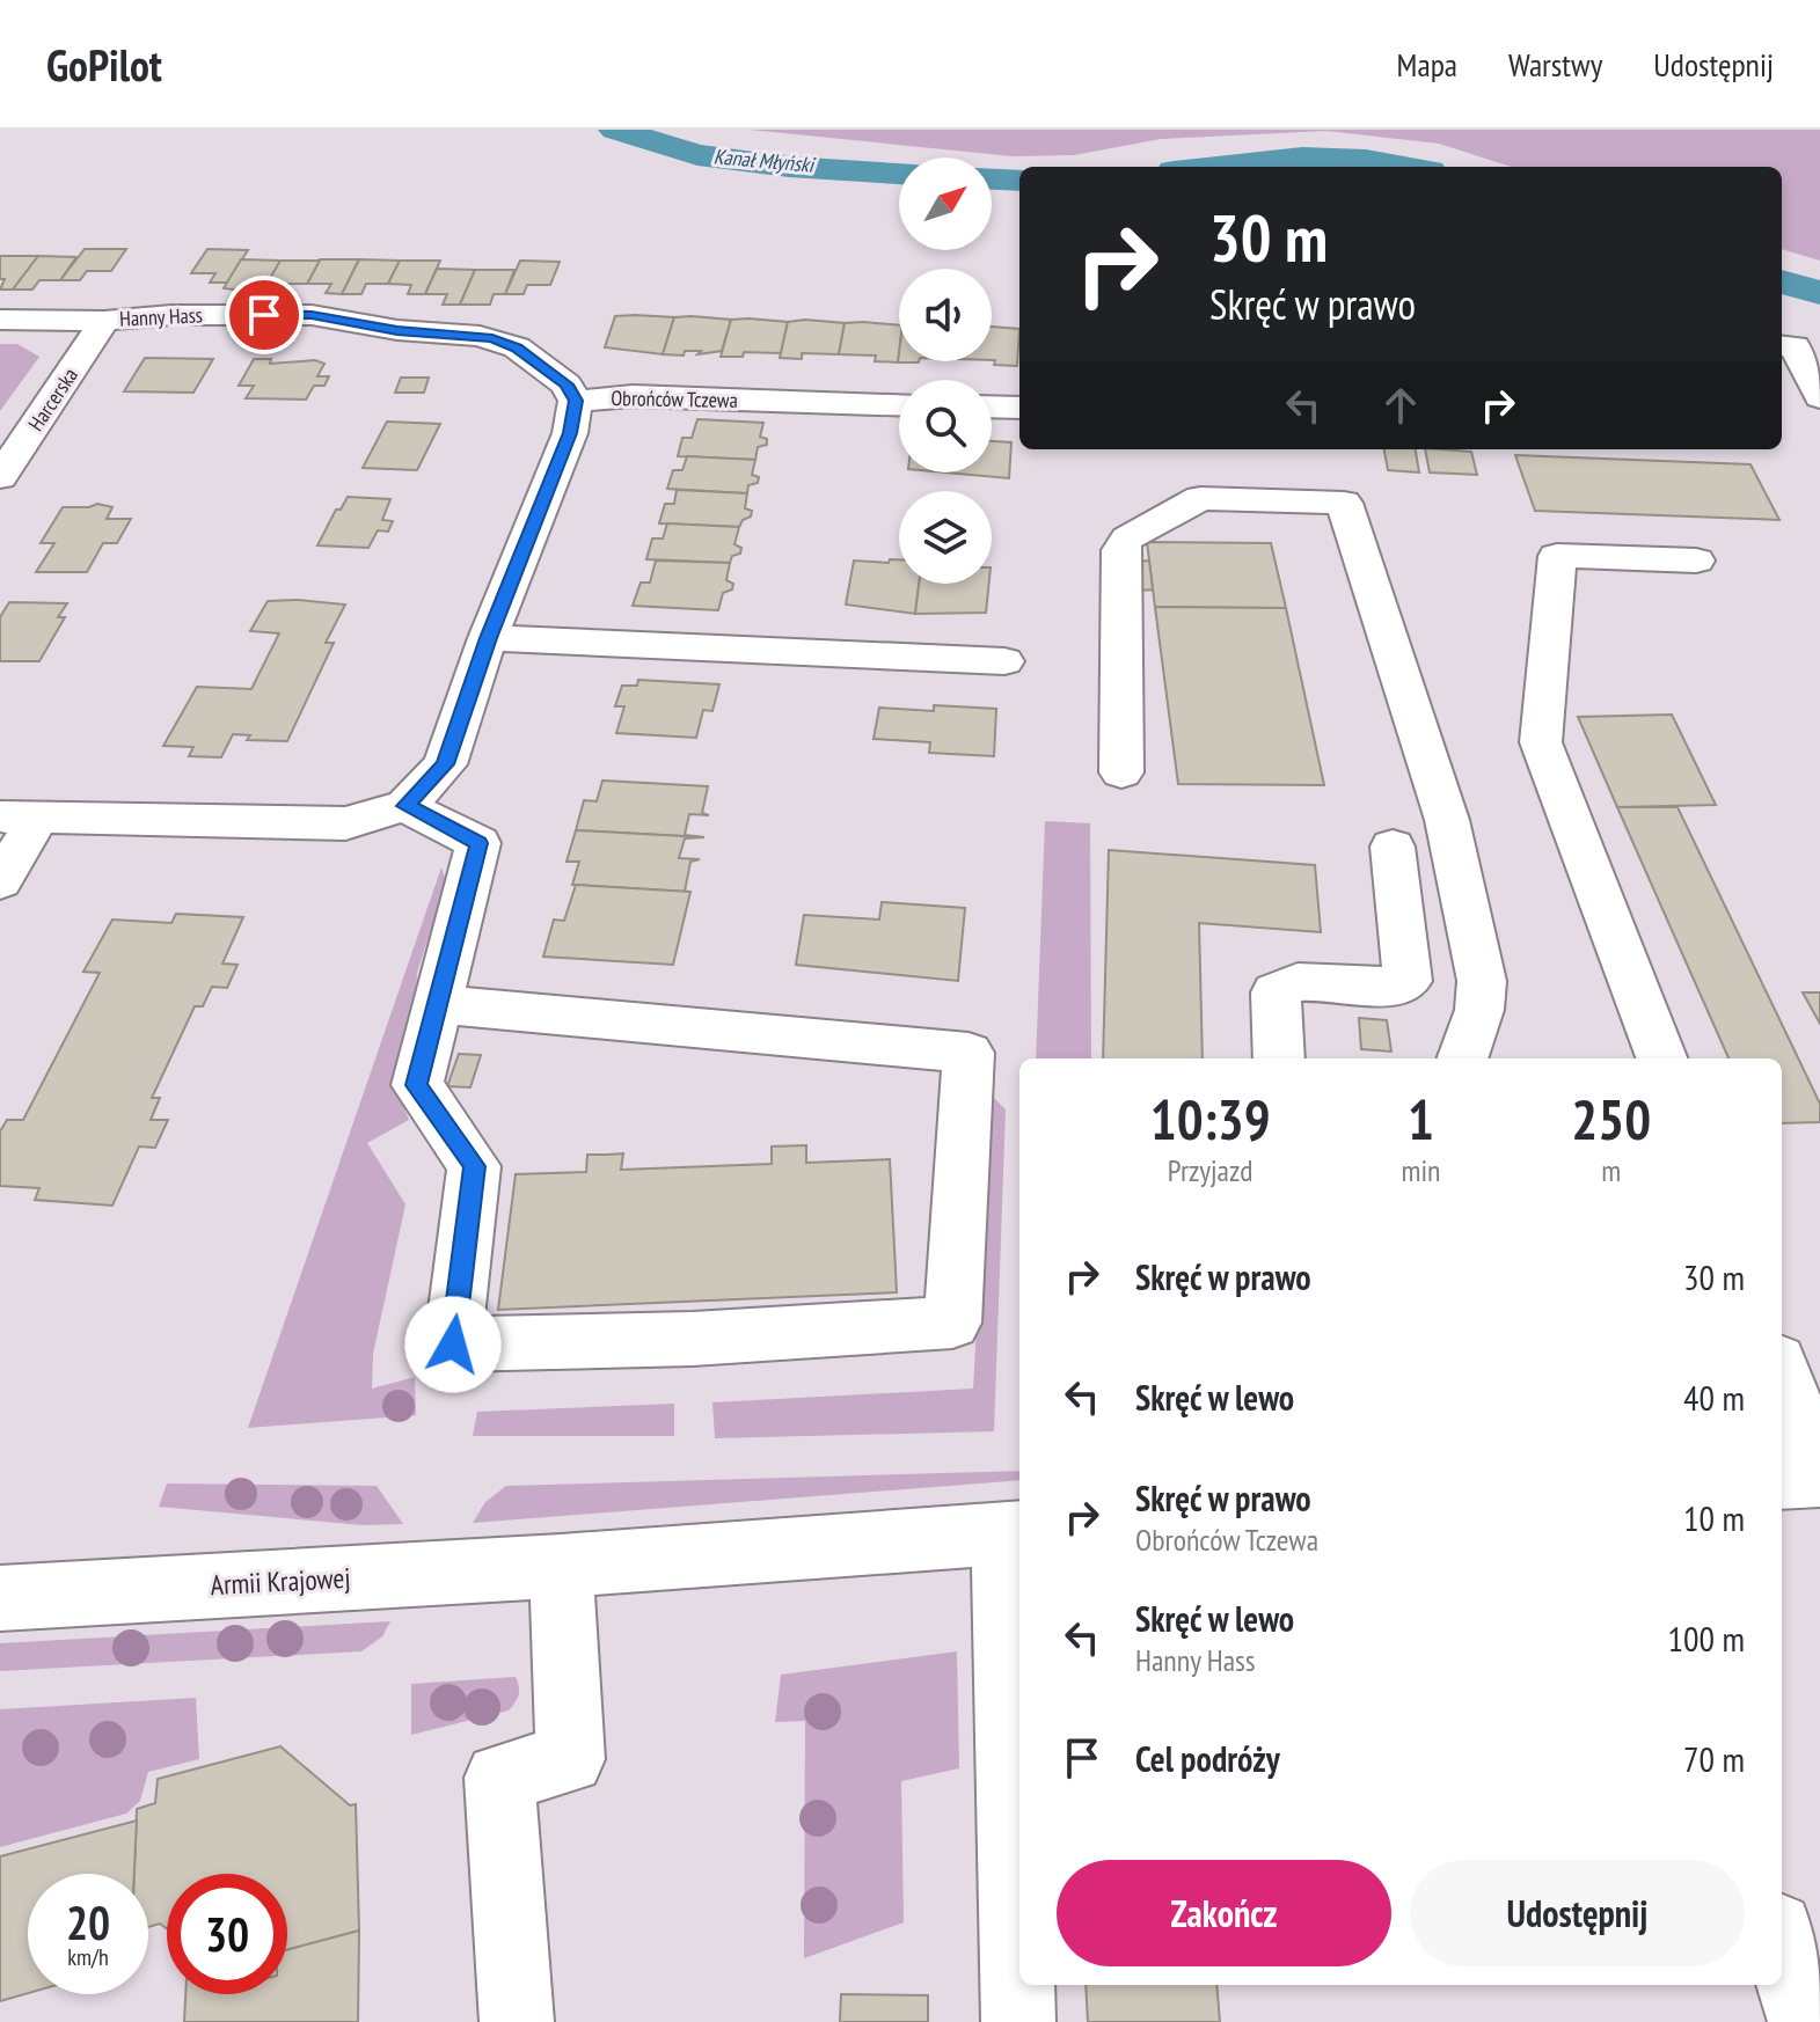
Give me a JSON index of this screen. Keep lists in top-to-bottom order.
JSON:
{
  "streets": {
    "street": [
      "Hanny Hass",
      "Harcerska",
      "Obrońców Tczewa",
      "Armii Krajowej"
    ]
  },
  "crossings": [
    ["Hanny Hass", "Harcerska"],
    ["Hanny Hass", "Obrońców Tczewa"]
  ],
  "water": ["Kanał Młyński"],
  "north": "top right",
  "page": {
    "header": "GoPilot",
    "nav": ["Mapa", "Warstwy", "Udostępnij"],
    "turn": ["30 m", "Skręć w prawo"],
    "eta": [
      "10:39",
      "Przyjazd",
      "1",
      "min",
      "250",
      "m"
    ],
    "list": [
      {
        "name": "Skręć w prawo",
        "value": "30 m"
      },
      {
        "name": "Skręć w lewo",
        "value": "40 m"
      },
      {
        "name": "Skręć w prawo",
        "note": "Obrońców Tczewa",
        "value": "10 m"
      },
      {
        "name": "Skręć w lewo",
        "note": "Hanny Hass",
        "value": "100 m"
      },
      {
        "name": "Cel podróży",
        "value": "70 m"
      }
    ],
    "buttons": ["Zakończ", "Udostępnij"],
    "speed": "20 km/h",
    "limit": "30"
  }
}
